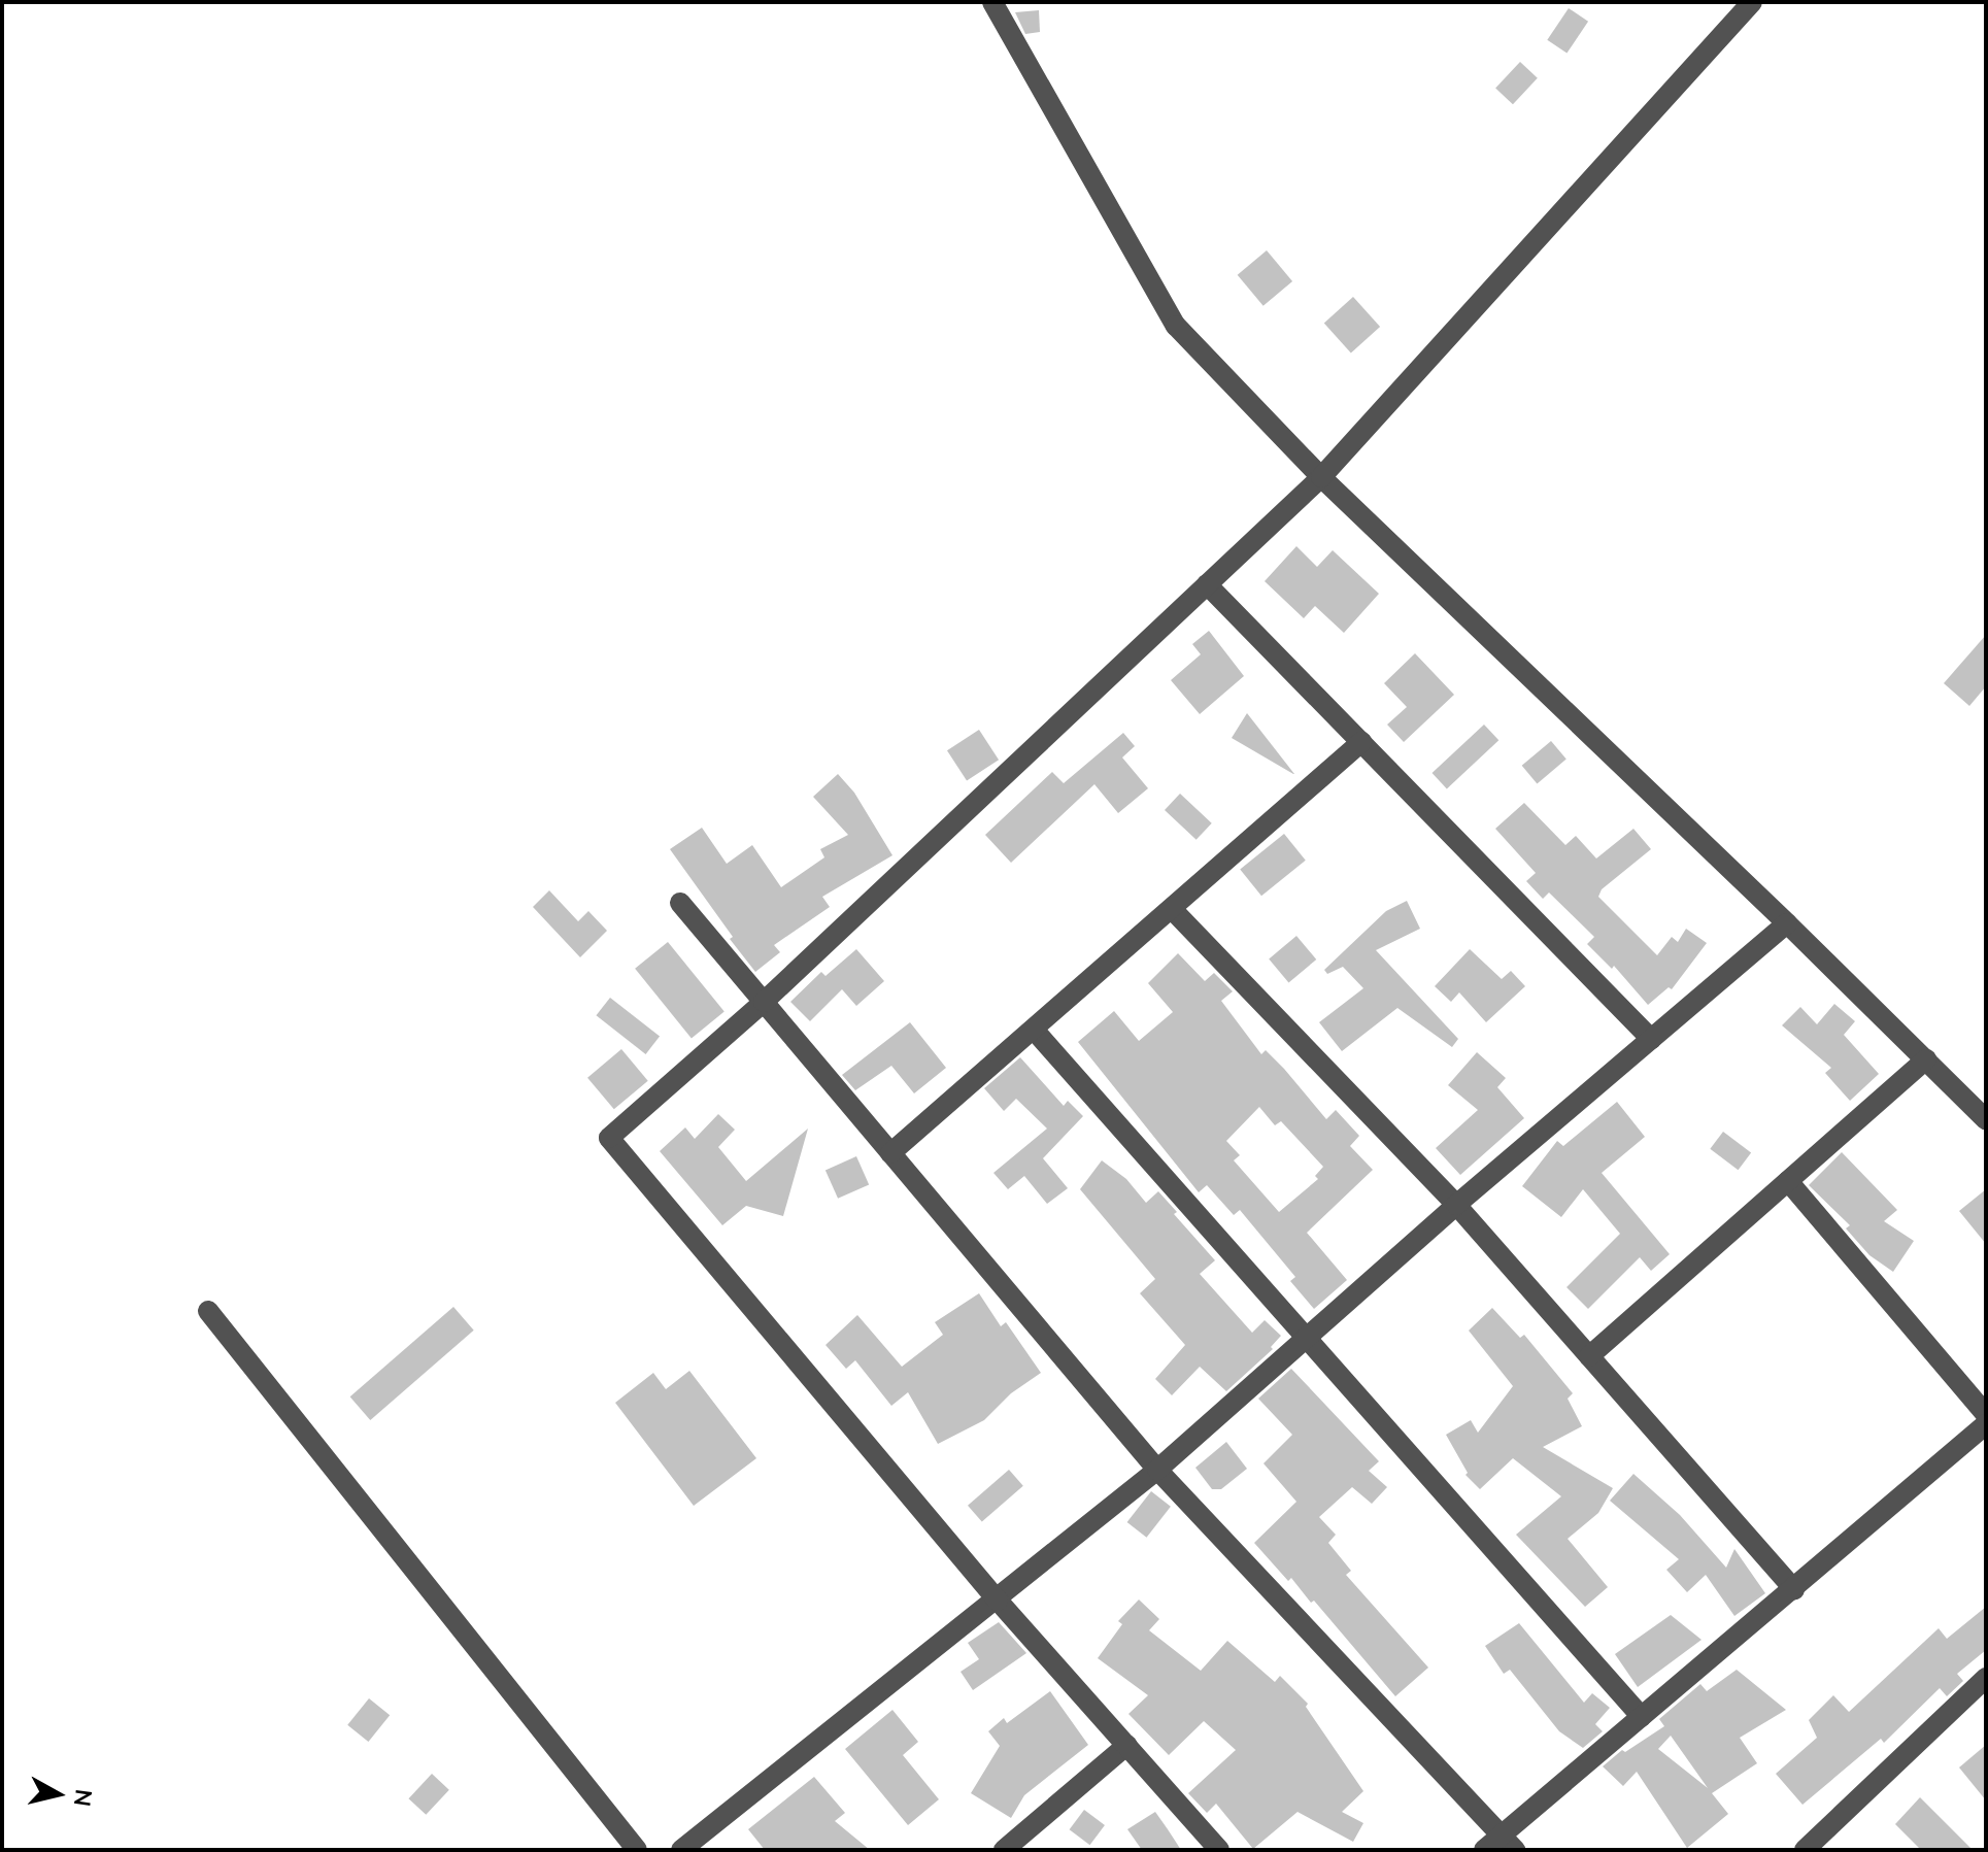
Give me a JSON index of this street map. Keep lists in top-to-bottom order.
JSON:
{
  "north": "right"
}
